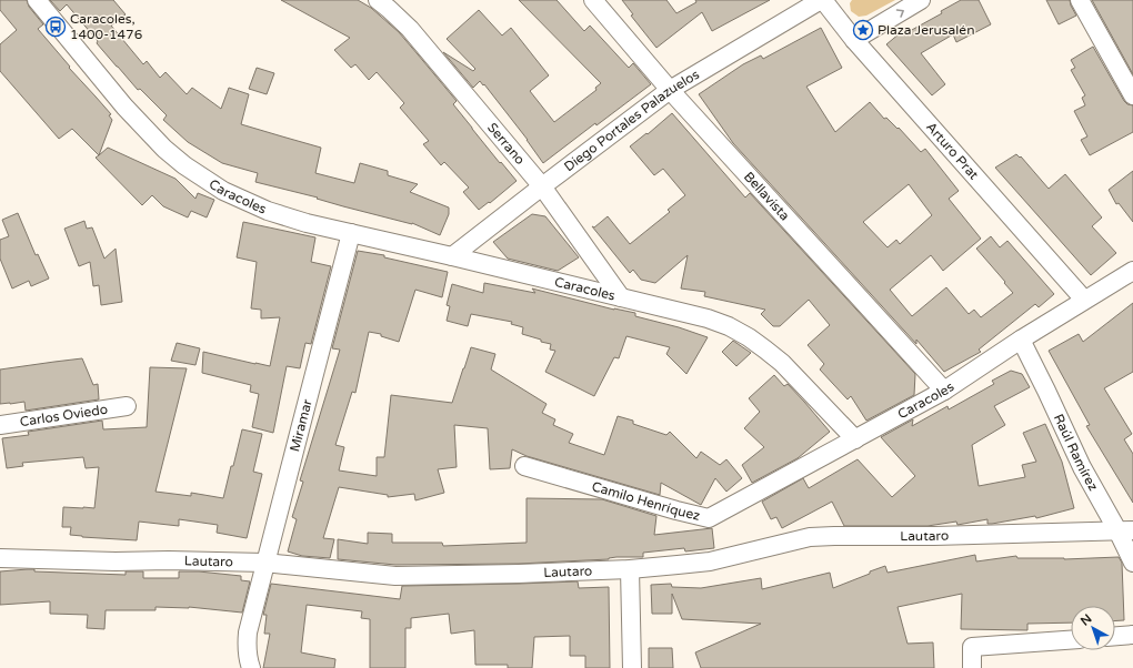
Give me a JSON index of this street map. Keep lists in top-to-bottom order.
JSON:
{
  "streets": {
    "street": [
      "Diego Portales Palazuelos",
      "Serrano",
      "Arturo Prat",
      "Caracoles",
      "Bellavista",
      "Carlos Oviedo",
      "Miramar",
      "Raúl Ramírez",
      "Camilo Henríquez",
      "Lautaro"
    ]
  },
  "crossings": [
    ["Diego Portales Palazuelos", "Serrano"],
    ["Diego Portales Palazuelos", "Arturo Prat"],
    ["Diego Portales Palazuelos", "Caracoles"],
    ["Diego Portales Palazuelos", "Bellavista"],
    ["Serrano", "Caracoles"],
    ["Arturo Prat", "Caracoles"],
    ["Caracoles", "Bellavista"],
    ["Caracoles", "Miramar"],
    ["Caracoles", "Raúl Ramírez"],
    ["Caracoles", "Camilo Henríquez"],
    ["Miramar", "Lautaro"],
    ["Raúl Ramírez", "Lautaro"]
  ],
  "places": {
    "bus stop": ["Caracoles, 1400-1476"],
    "place": ["Plaza Jerusalén"]
  },
  "north": "top left"
}
